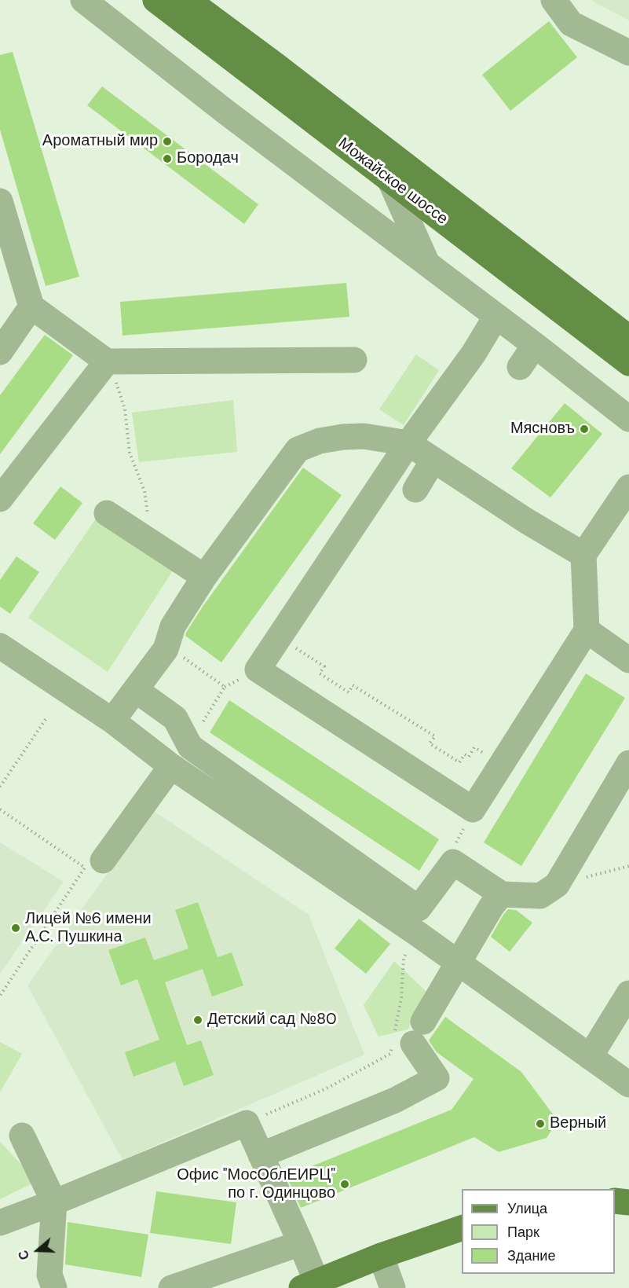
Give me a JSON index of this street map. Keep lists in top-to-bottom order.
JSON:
{
  "streets": {
    "main road": ["Можайское шоссе"]
  },
  "places": [
    "Ароматный мир",
    "Бородач",
    "Мясновъ",
    "Лицей №6 имени А.С. Пушкина",
    "Детский сад №80",
    "Верный",
    "Офис \"МосОблЕИРЦ\" по г. Одинцово"
  ],
  "legend": ["Улица", "Парк", "Здание"],
  "north": "left"
}
